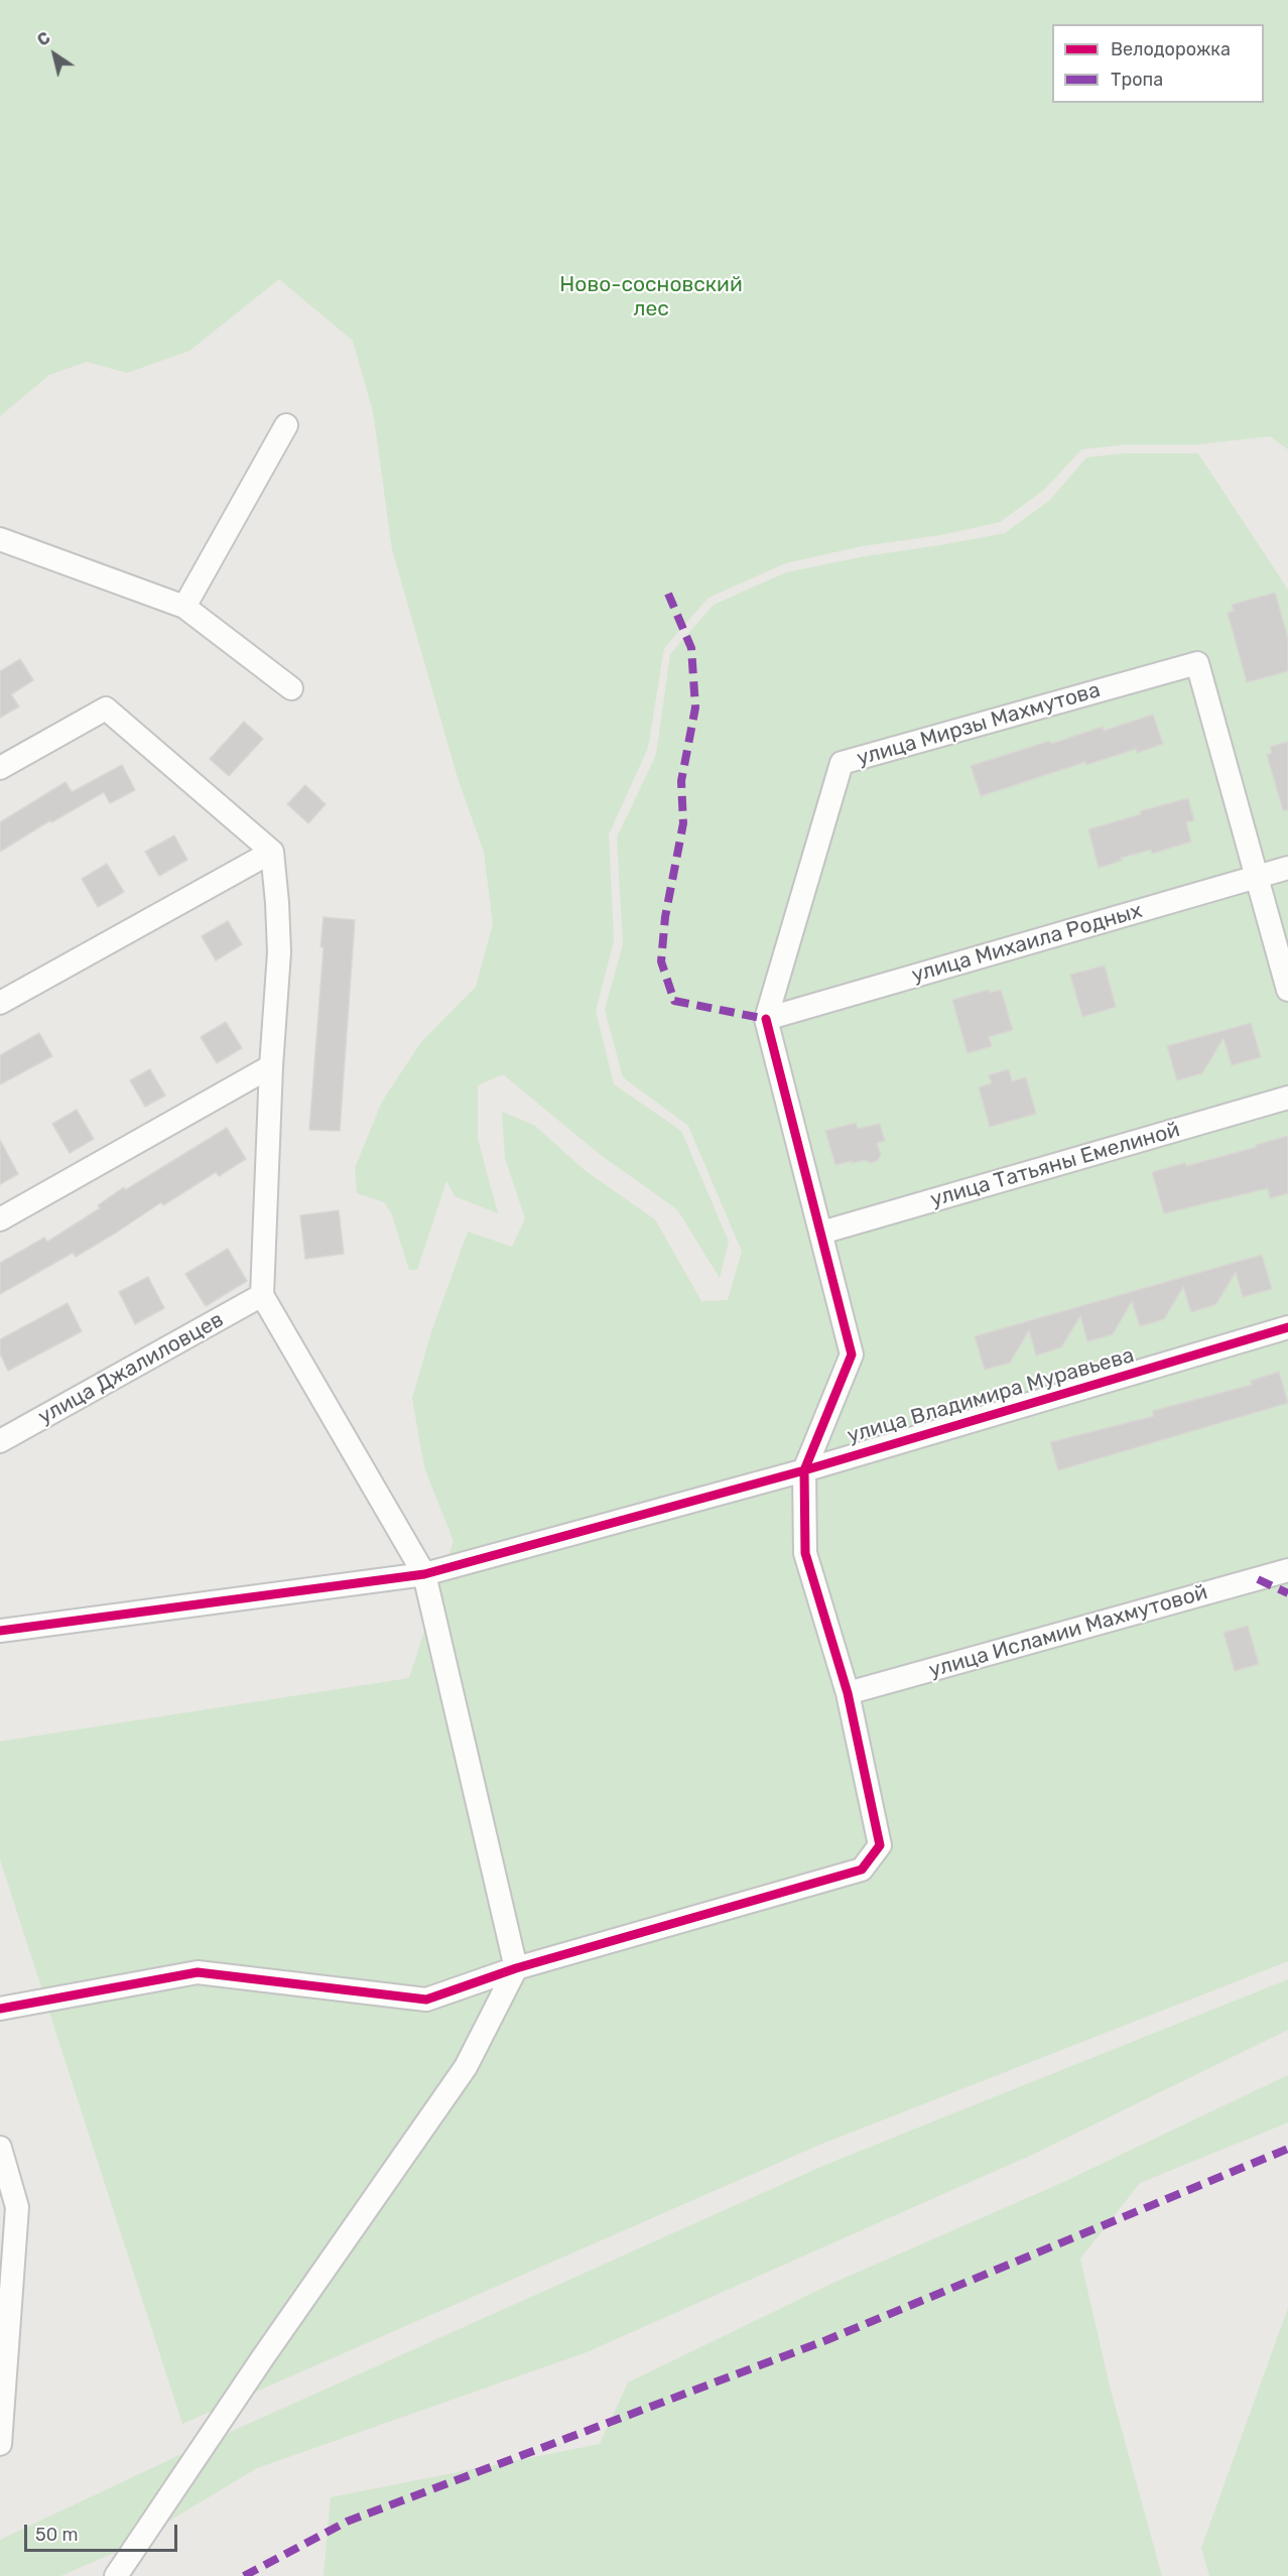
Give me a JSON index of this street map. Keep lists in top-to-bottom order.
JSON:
{
  "streets": {
    "street": [
      "улица Мирзы Махмутова",
      "улица Михаила Родных",
      "улица Татьяны Емелиной",
      "улица Джалиловцев",
      "улица Владимира Муравьева",
      "улица Исламии Махмутовой"
    ]
  },
  "crossings": [
    ["улица Мирзы Махмутова", "улица Михаила Родных"]
  ],
  "parks": ["Ново-сосновский лес"],
  "legend": ["Велодорожка", "Тропа"],
  "scale_bar": "50 m",
  "north": "top left"
}
